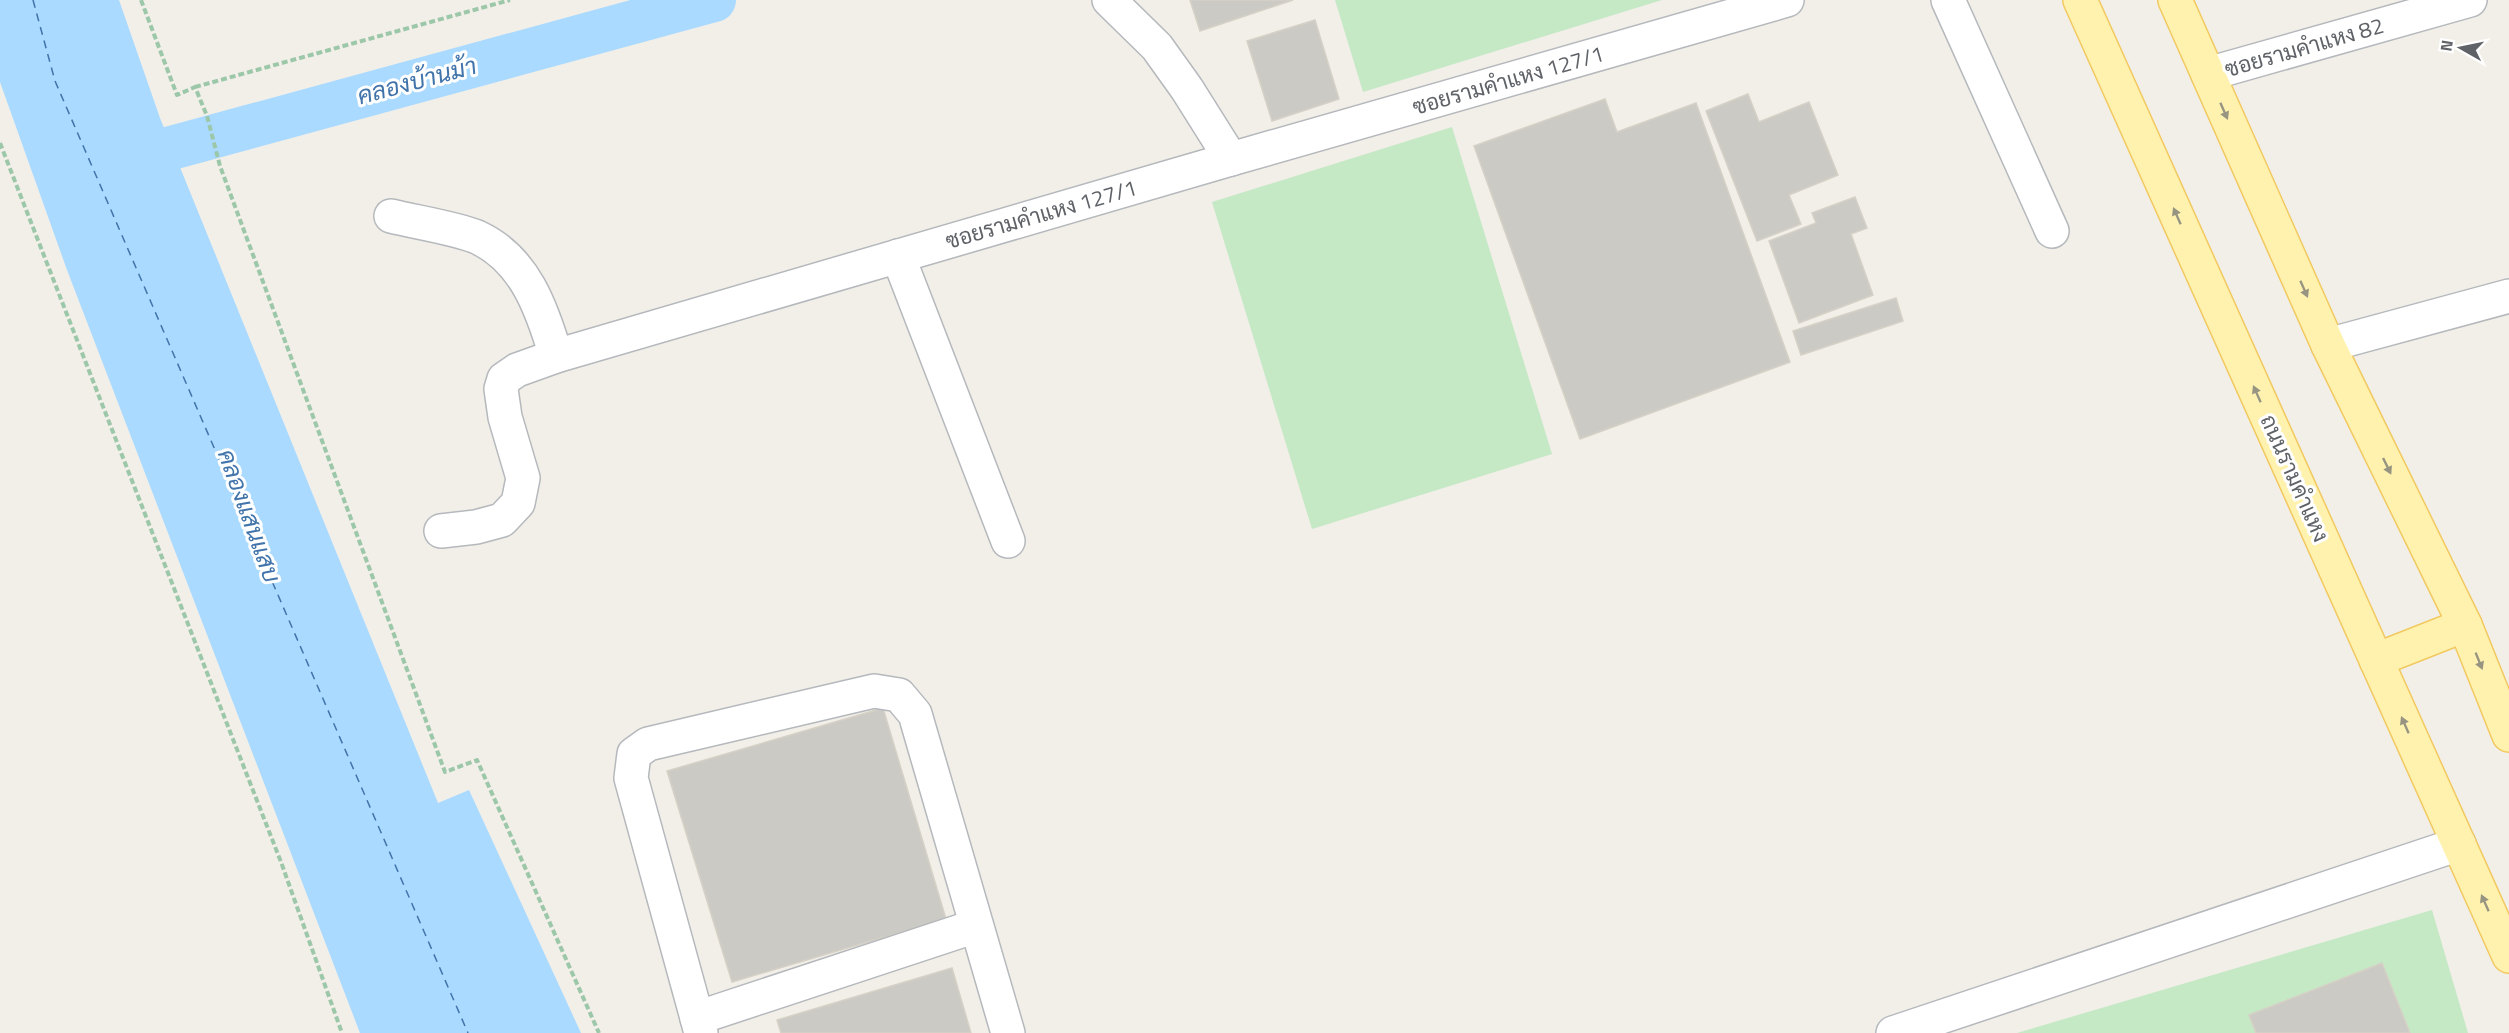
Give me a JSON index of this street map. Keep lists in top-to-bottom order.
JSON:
{
  "streets": {
    "main road": ["ถนนรามคำแหง"],
    "street": ["ซอยรามคำแหง 82", "ซอยรามคำแหง 127/1"]
  },
  "water": ["คลองบ้านม้า", "คลองแสนแสบ"],
  "north": "left"
}
